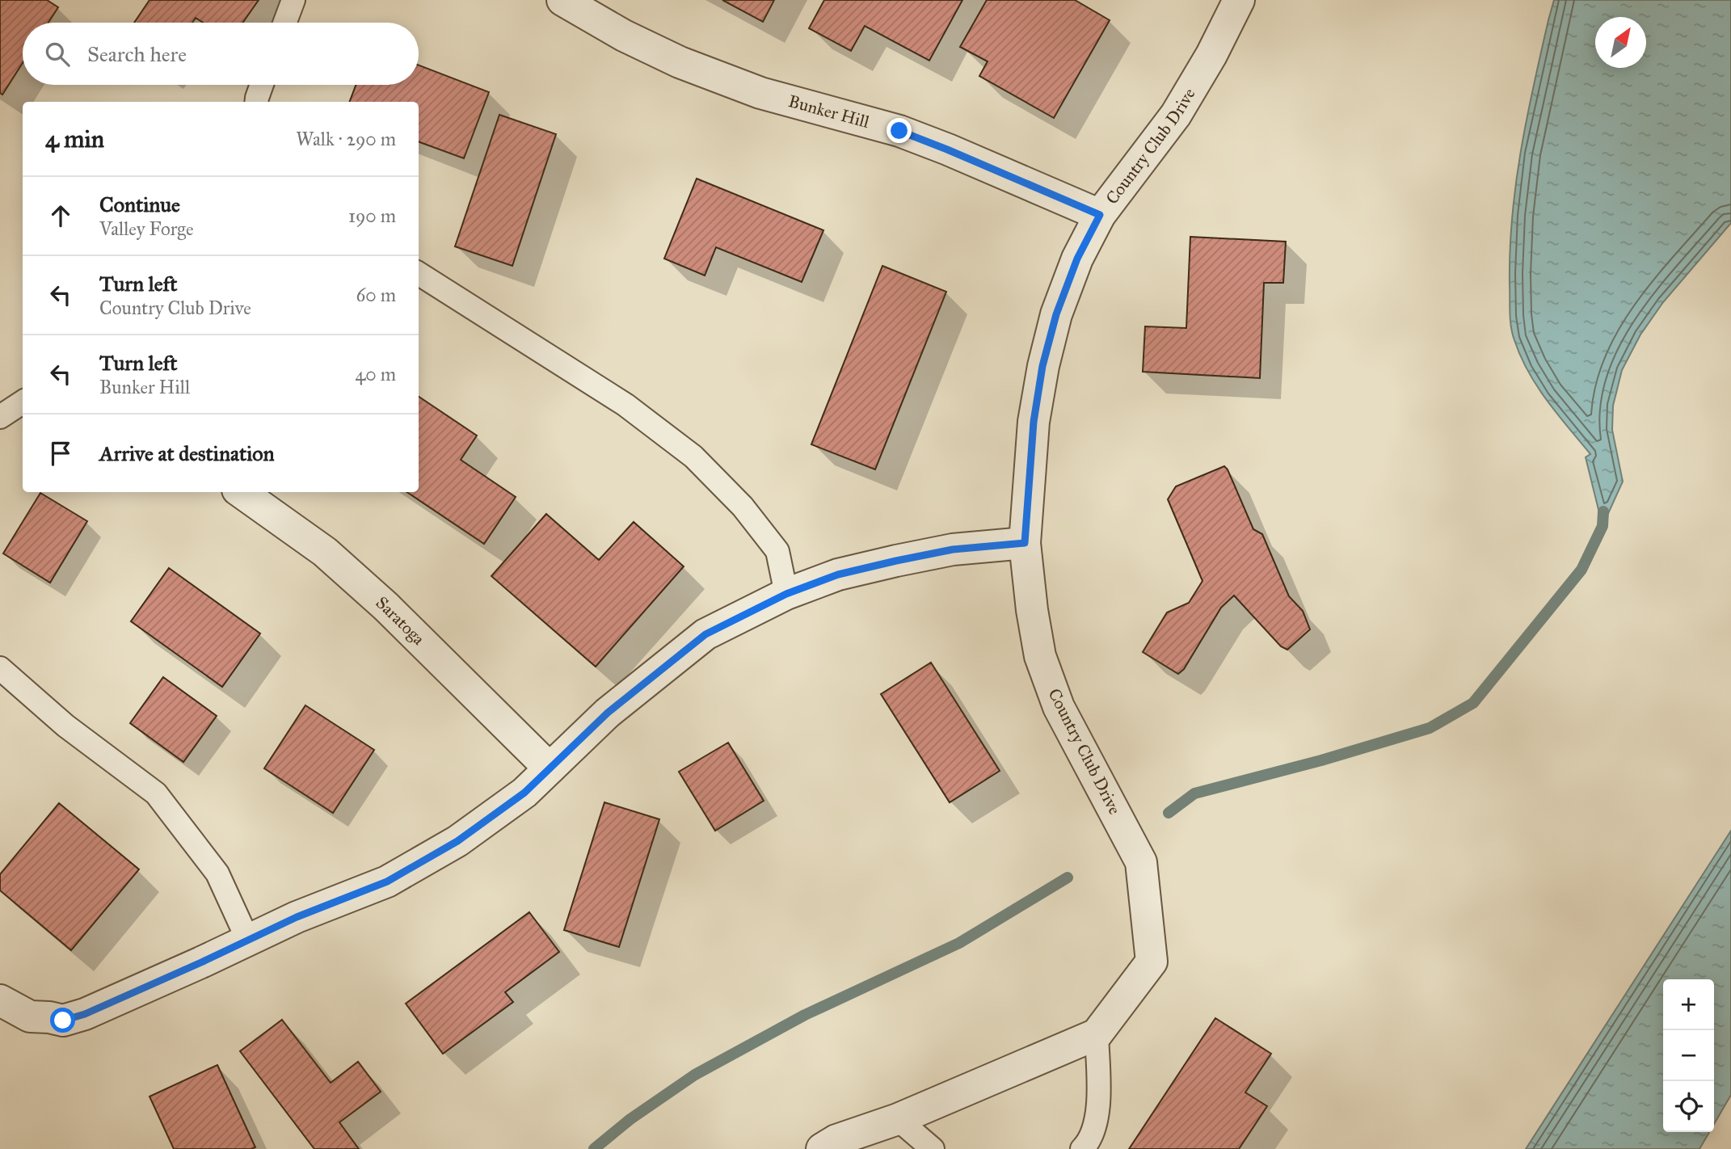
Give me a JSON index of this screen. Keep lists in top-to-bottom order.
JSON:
{
  "streets": {
    "street": ["Bunker Hill", "Country Club Drive", "Saratoga"]
  },
  "crossings": [
    ["Bunker Hill", "Country Club Drive"]
  ],
  "north": "top right",
  "page": {
    "search": "Search here",
    "heading": ["4 min", "Walk · 290 m"],
    "list": [
      ["Continue", "Valley Forge", "190 m"],
      ["Turn left", "Country Club Drive", "60 m"],
      ["Turn left", "Bunker Hill", "40 m"],
      "Arrive at destination"
    ],
    "map_buttons": ["+", "−"]
  }
}
